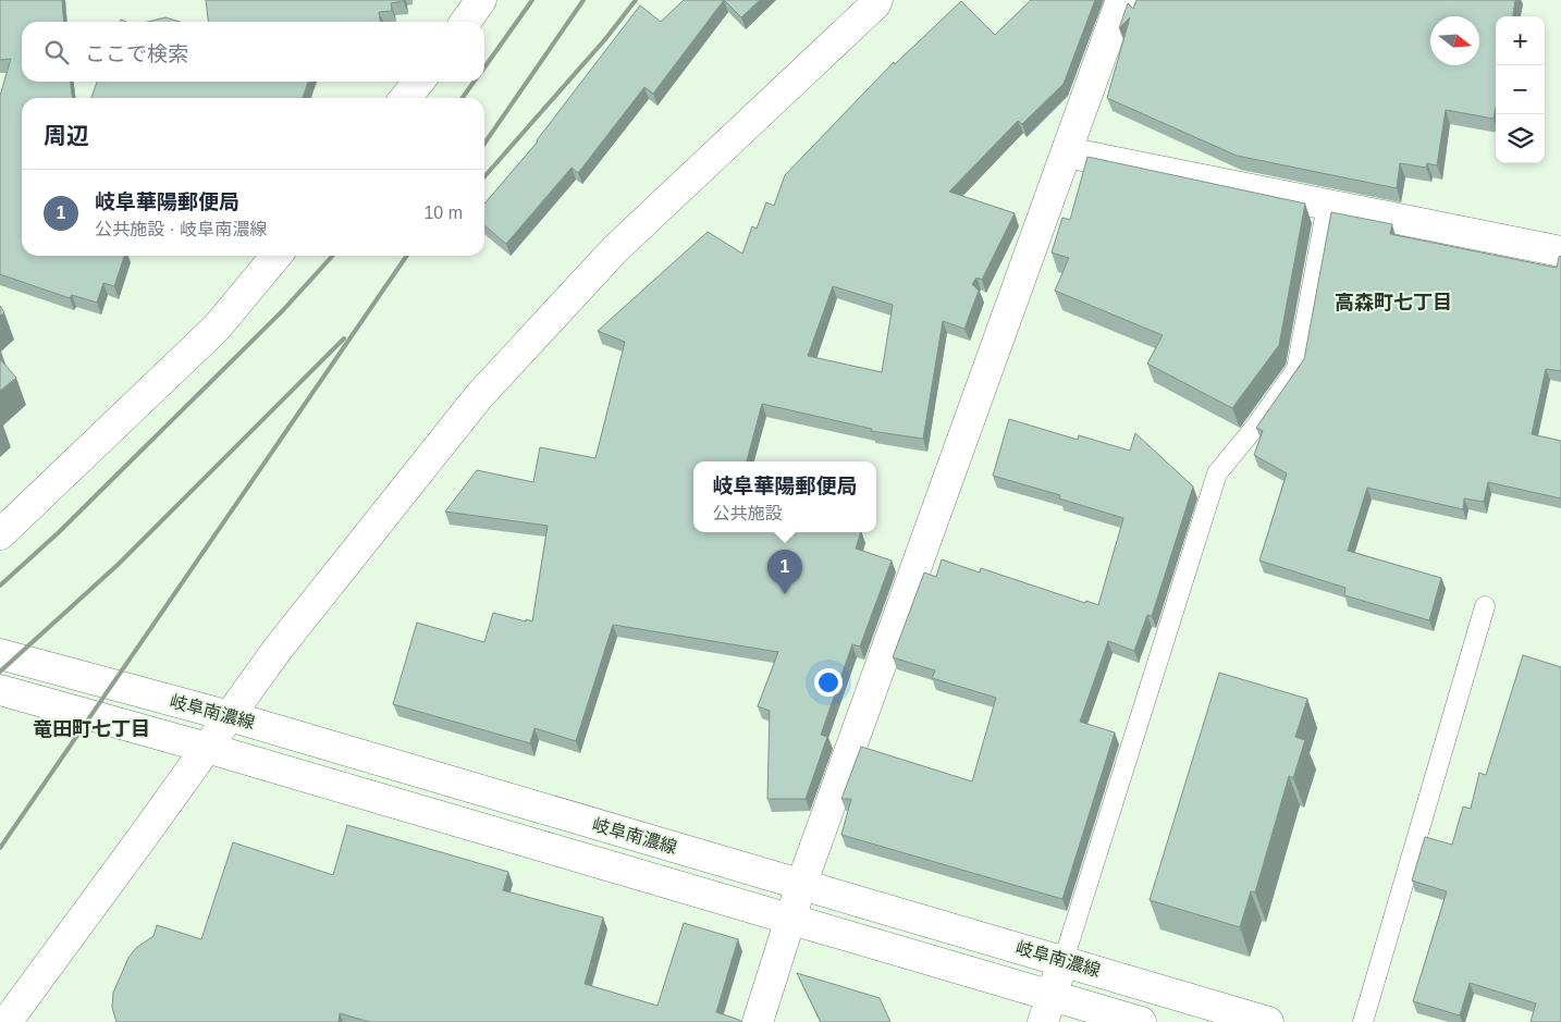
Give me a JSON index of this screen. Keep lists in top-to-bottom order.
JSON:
{
  "streets": {
    "street": ["岐阜南濃線"]
  },
  "districts": ["高森町七丁目", "竜田町七丁目"],
  "north": "right",
  "page": {
    "map_buttons": ["+", "−"],
    "search": "ここで検索",
    "heading": "周辺",
    "list": [
      {
        "mark": "1",
        "name": "岐阜華陽郵便局",
        "note": "公共施設 · 岐阜南濃線",
        "value": "10 m"
      }
    ],
    "popup": ["岐阜華陽郵便局", "公共施設"],
    "pins": "1"
  }
}
